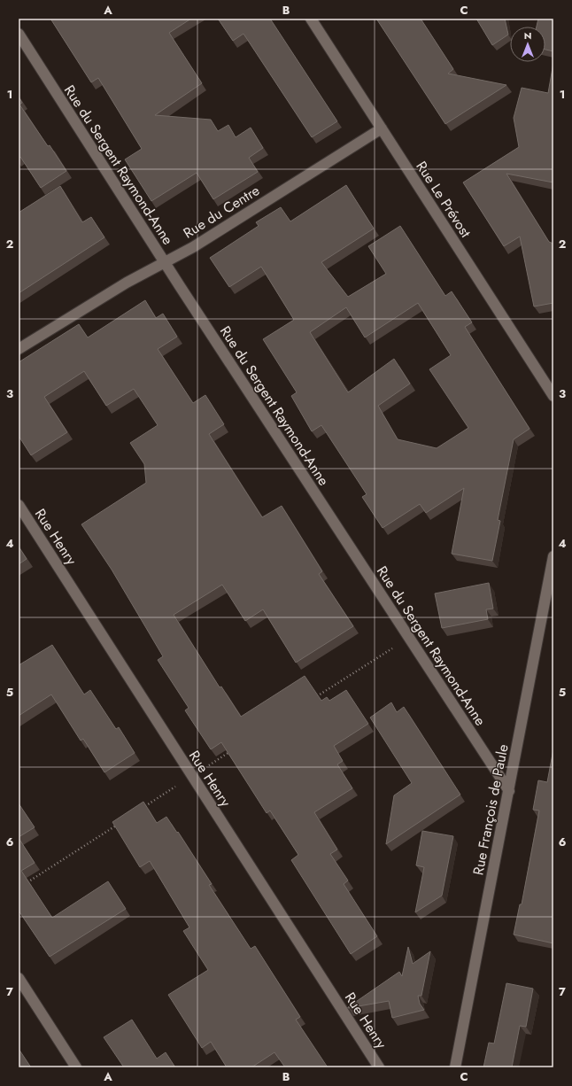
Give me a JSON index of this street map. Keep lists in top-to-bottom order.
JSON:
{
  "streets": {
    "street": [
      "Rue du Sergent Raymond-Anne",
      "Rue Le Prévost",
      "Rue du Centre",
      "Rue Henry",
      "Rue François de Paule"
    ]
  },
  "crossings": [
    ["Rue du Sergent Raymond-Anne", "Rue du Centre"],
    ["Rue du Sergent Raymond-Anne", "Rue François de Paule"],
    ["Rue Le Prévost", "Rue du Centre"]
  ],
  "north": "top",
  "grid": {
    "columns": ["A", "B", "C"],
    "rows": [
      "1",
      "2",
      "3",
      "4",
      "5",
      "6",
      "7"
    ]
  }
}
